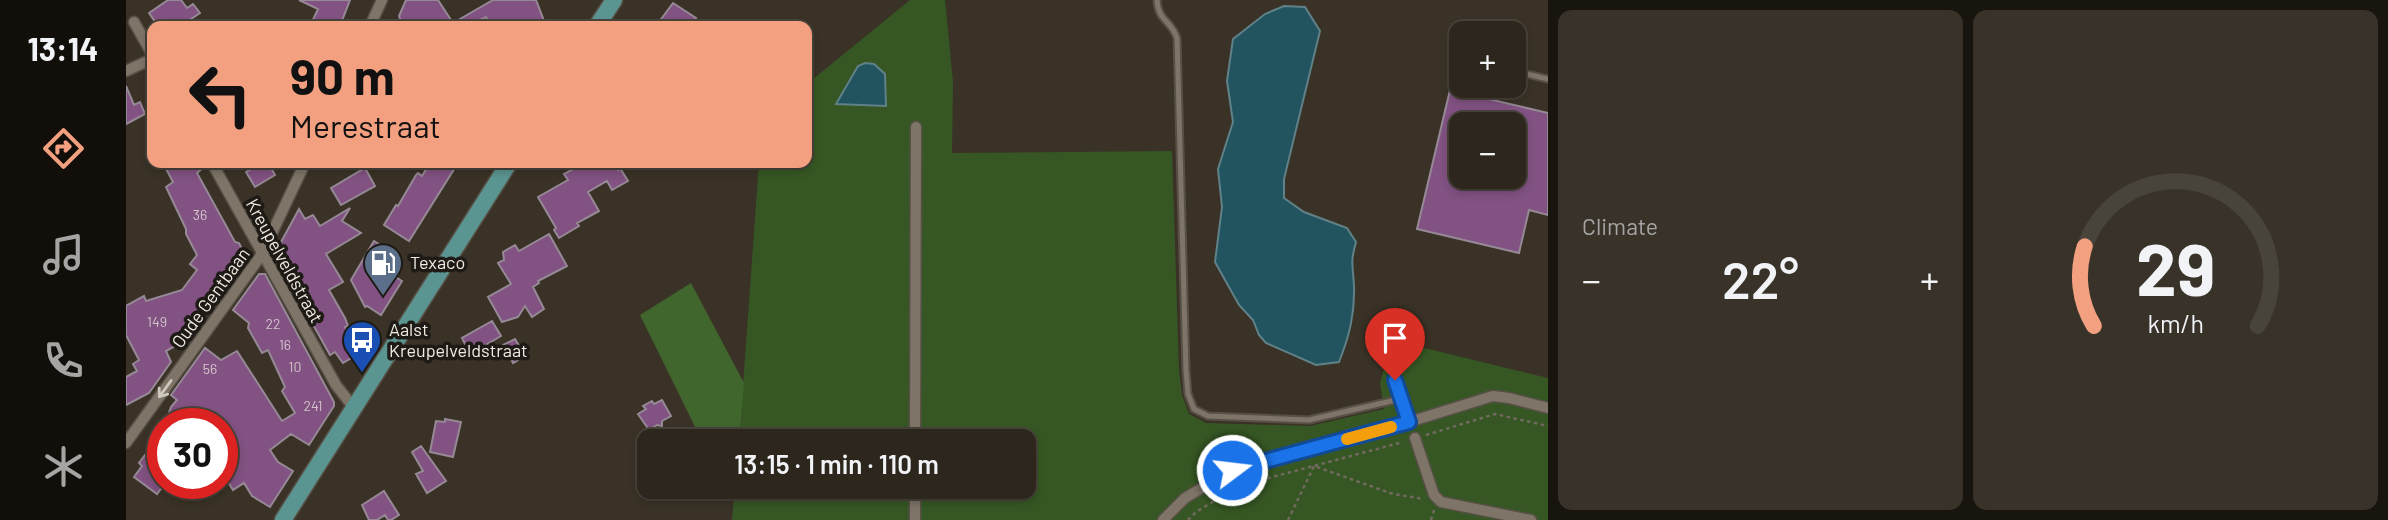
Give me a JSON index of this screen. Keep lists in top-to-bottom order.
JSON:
{
  "streets": {
    "street": ["Kreupelveldstraat", "Oude Gentbaan"]
  },
  "crossings": [
    ["Kreupelveldstraat", "Oude Gentbaan"]
  ],
  "one_way": ["Oude Gentbaan"],
  "places": {
    "fuel station": ["Texaco"],
    "bus stop": ["Aalst Kreupelveldstraat"]
  },
  "house_numbers": [
    "36",
    "149",
    "22",
    "16",
    "10",
    "56",
    "241"
  ],
  "page": {
    "tabs": "13:14",
    "tile": "Climate",
    "map_buttons": ["+", "−"],
    "turn": ["90 m", "Merestraat"],
    "heat": ["−", "22°", "+"],
    "limit": "30",
    "trip": "13:15 · 1 min · 110 m",
    "gauge": ["29", "km/h"]
  }
}
